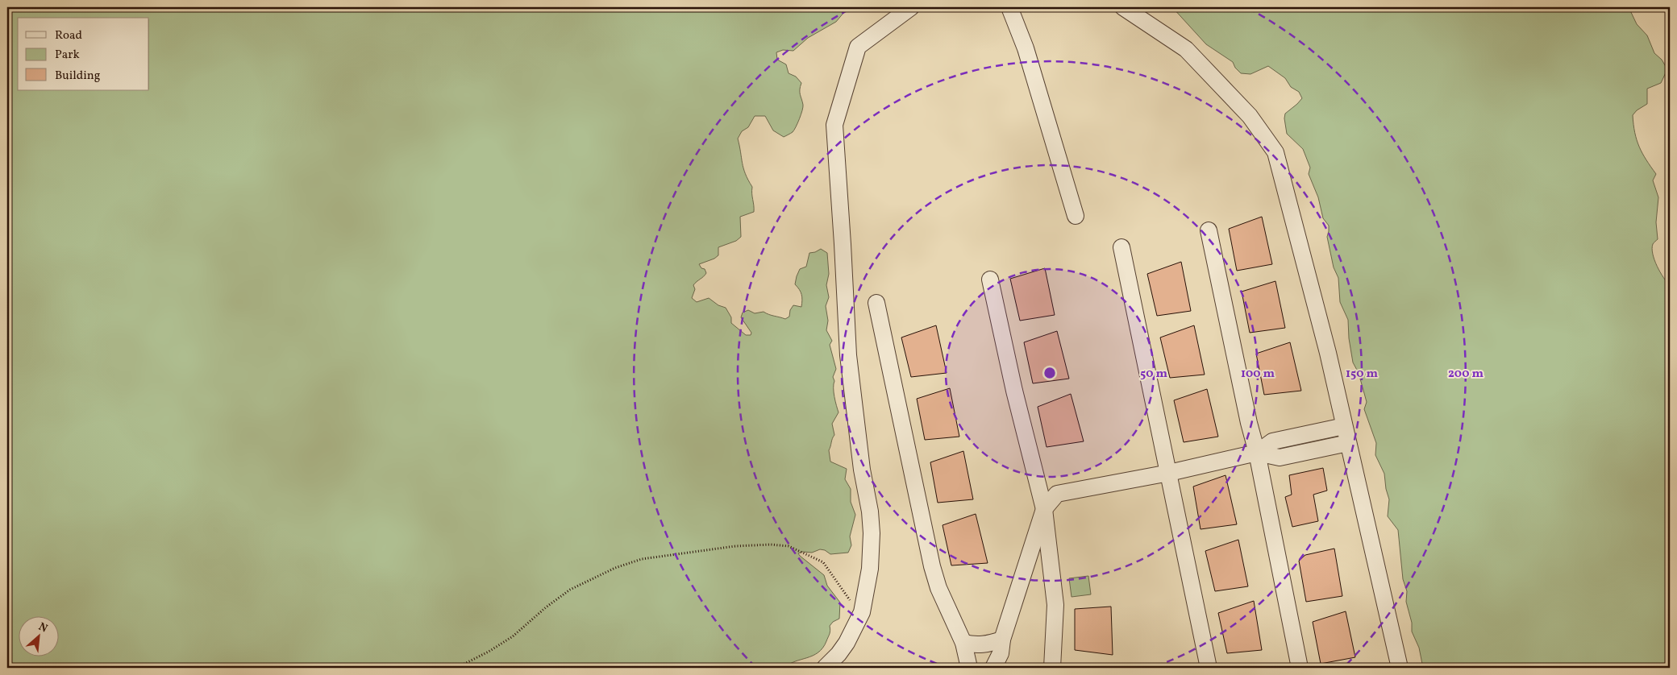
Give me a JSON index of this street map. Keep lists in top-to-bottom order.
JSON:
{
  "legend": ["Road", "Park", "Building"],
  "north": "top right",
  "rings": [
    "50 m",
    "100 m",
    "150 m",
    "200 m"
  ]
}
